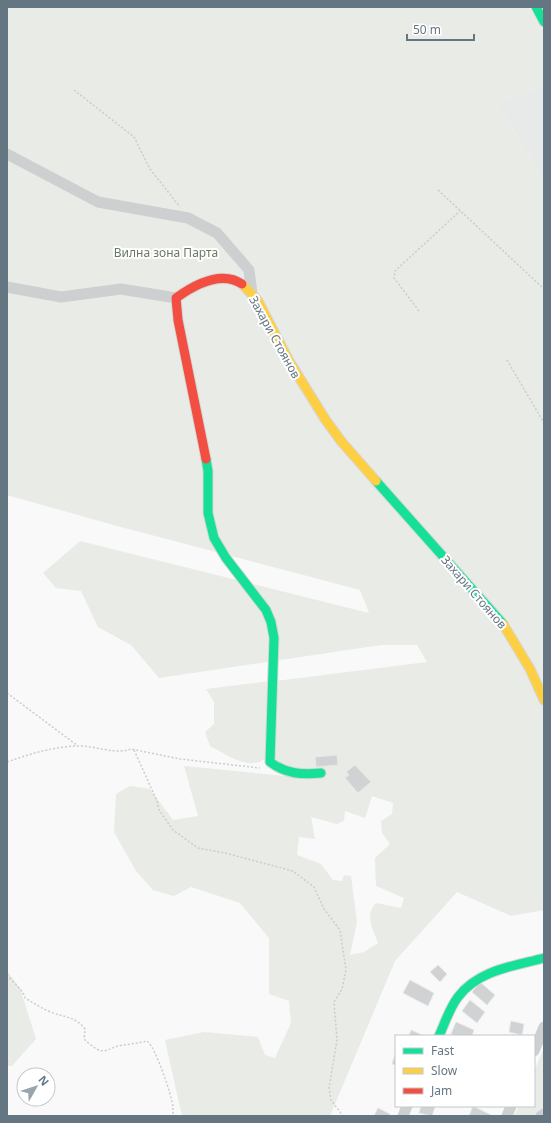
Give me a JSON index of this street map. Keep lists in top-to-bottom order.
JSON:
{
  "streets": {
    "street": ["Захари Стоянов"]
  },
  "parks": ["Вилна зона Парта"],
  "legend": ["Fast", "Slow", "Jam"],
  "scale_bar": "50 m",
  "north": "top right"
}
